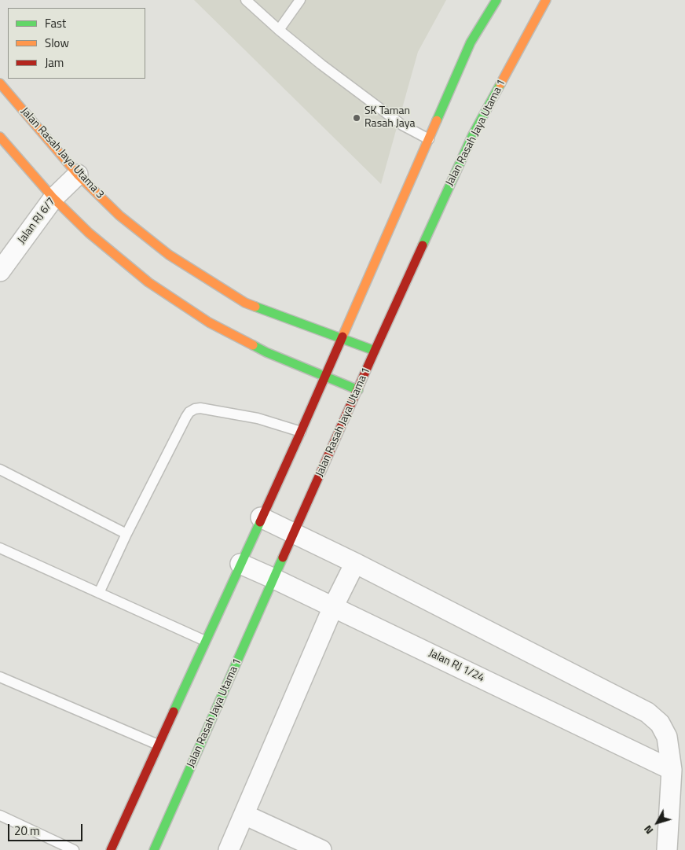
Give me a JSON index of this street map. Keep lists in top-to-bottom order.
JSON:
{
  "streets": {
    "street": [
      "Jalan Rasah Jaya Utama 1",
      "Jalan Rasah Jaya Utama 3",
      "Jalan RJ 6/7",
      "Jalan RJ 1/24"
    ]
  },
  "crossings": [
    ["Jalan Rasah Jaya Utama 1", "Jalan Rasah Jaya Utama 3"],
    ["Jalan Rasah Jaya Utama 1", "Jalan RJ 1/24"],
    ["Jalan Rasah Jaya Utama 3", "Jalan RJ 6/7"]
  ],
  "places": ["SK Taman Rasah Jaya"],
  "legend": ["Fast", "Slow", "Jam"],
  "scale_bar": "20 m",
  "north": "bottom left"
}
